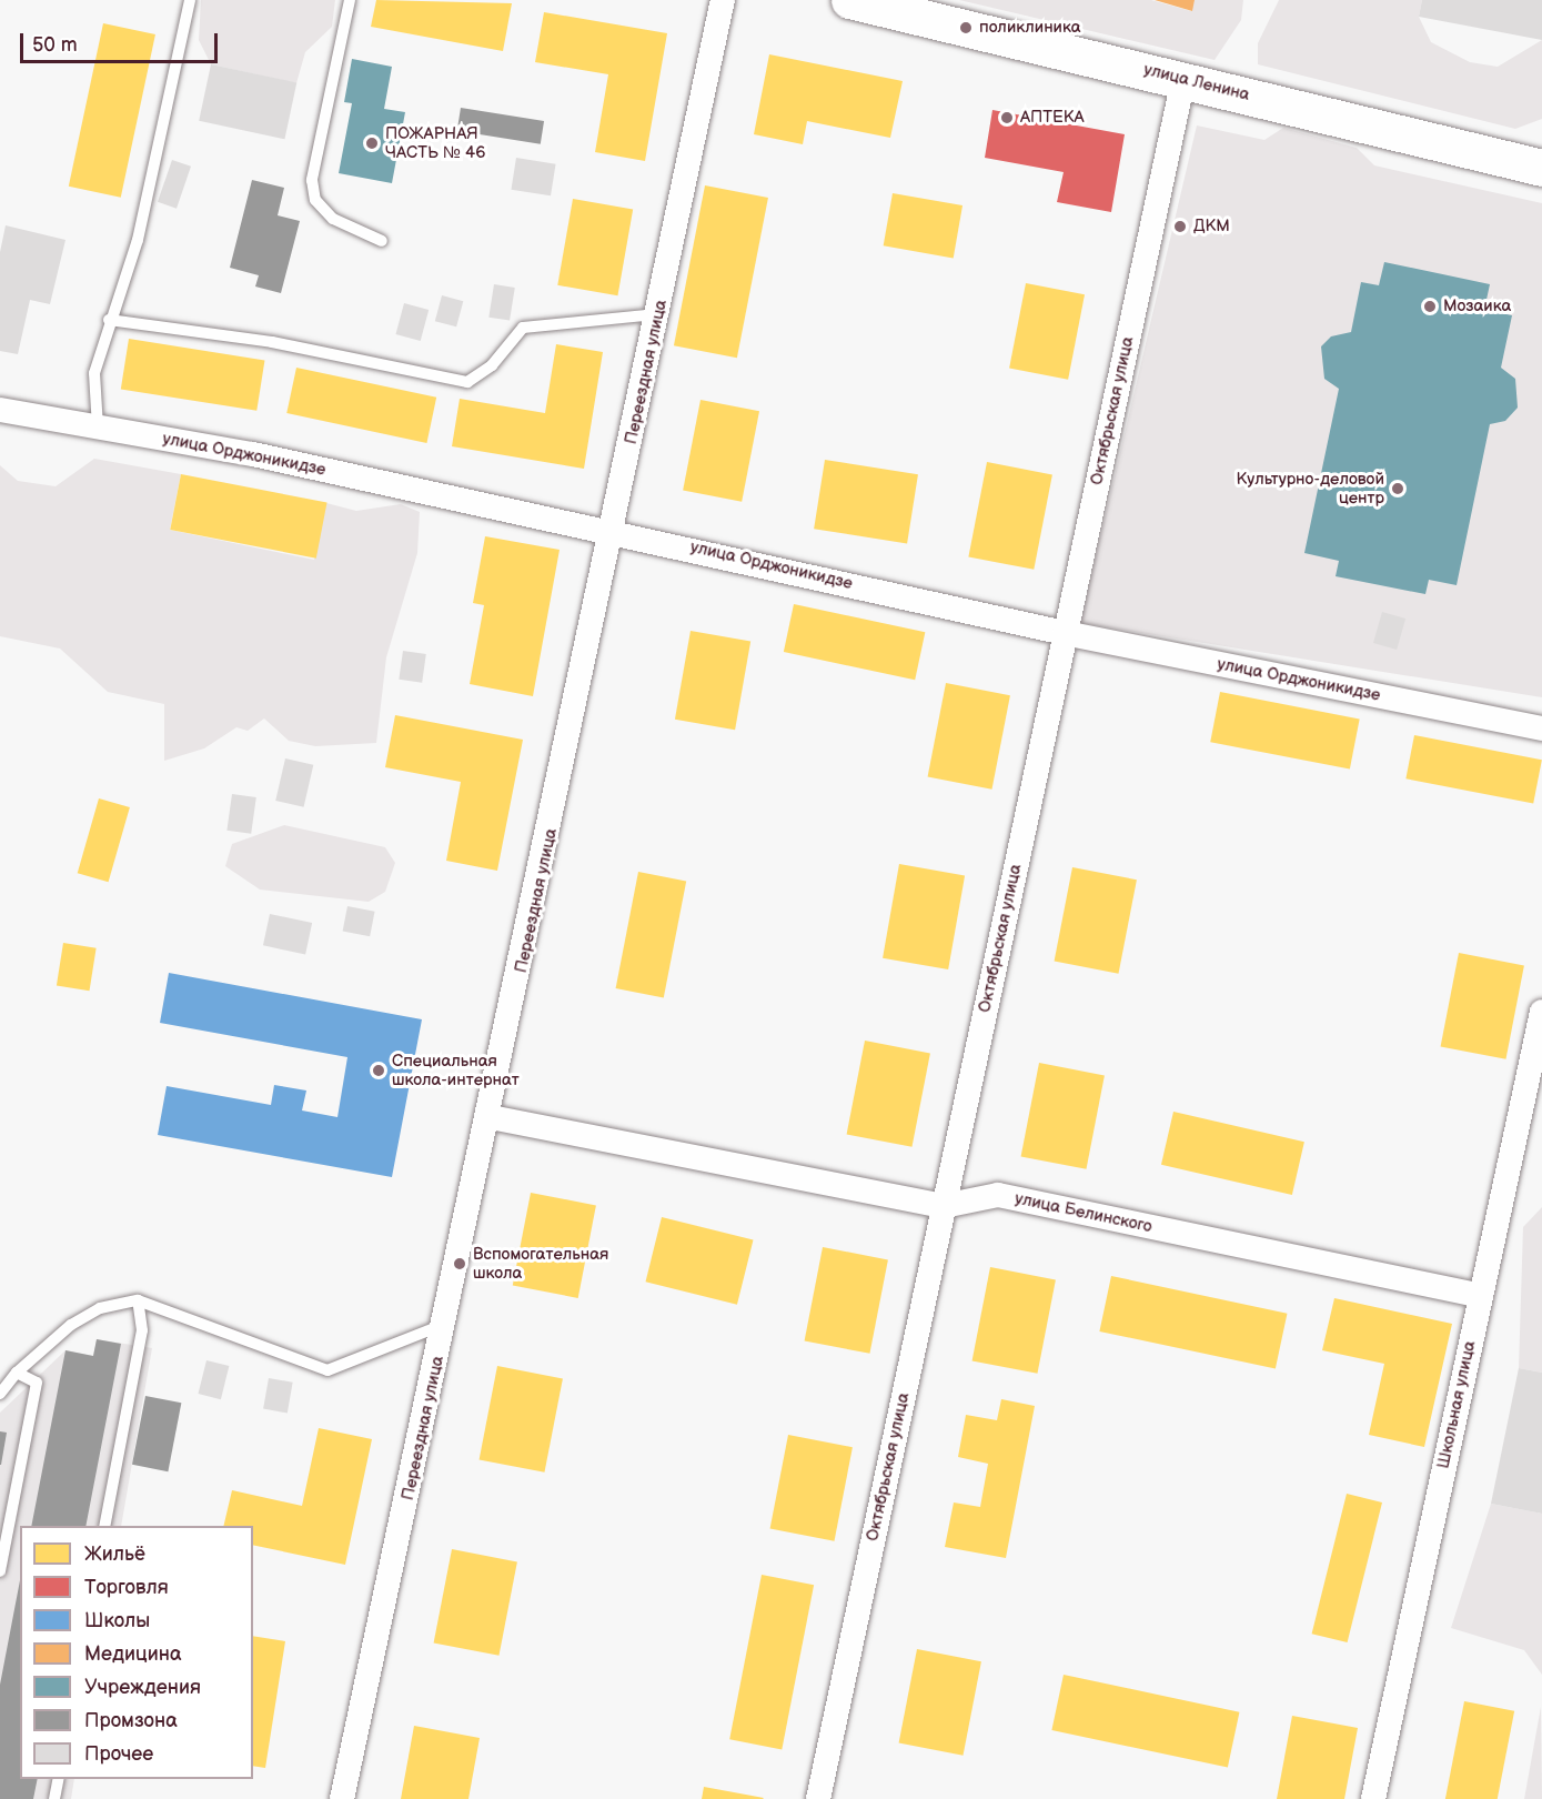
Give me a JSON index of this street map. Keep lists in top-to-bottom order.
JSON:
{
  "streets": {
    "main road": ["улица Ленина"],
    "street": [
      "Переездная улица",
      "Октябрьская улица",
      "улица Орджоникидзе",
      "улица Белинского",
      "Школьная улица"
    ]
  },
  "crossings": [
    ["улица Ленина", "Октябрьская улица"],
    ["Переездная улица", "улица Орджоникидзе"],
    ["Переездная улица", "улица Белинского"],
    ["Октябрьская улица", "улица Орджоникидзе"],
    ["Октябрьская улица", "улица Белинского"],
    ["улица Белинского", "Школьная улица"]
  ],
  "places": [
    "поликлиника",
    "АПТЕКА",
    "ПОЖАРНАЯ ЧАСТЬ № 46",
    "ДКМ",
    "Мозаика",
    "Культурно-деловой центр",
    "Специальная школа-интернат",
    "Вспомогательная школа"
  ],
  "legend": [
    "Жильё",
    "Торговля",
    "Школы",
    "Медицина",
    "Учреждения",
    "Промзона",
    "Прочее"
  ],
  "scale_bar": "50 m"
}
